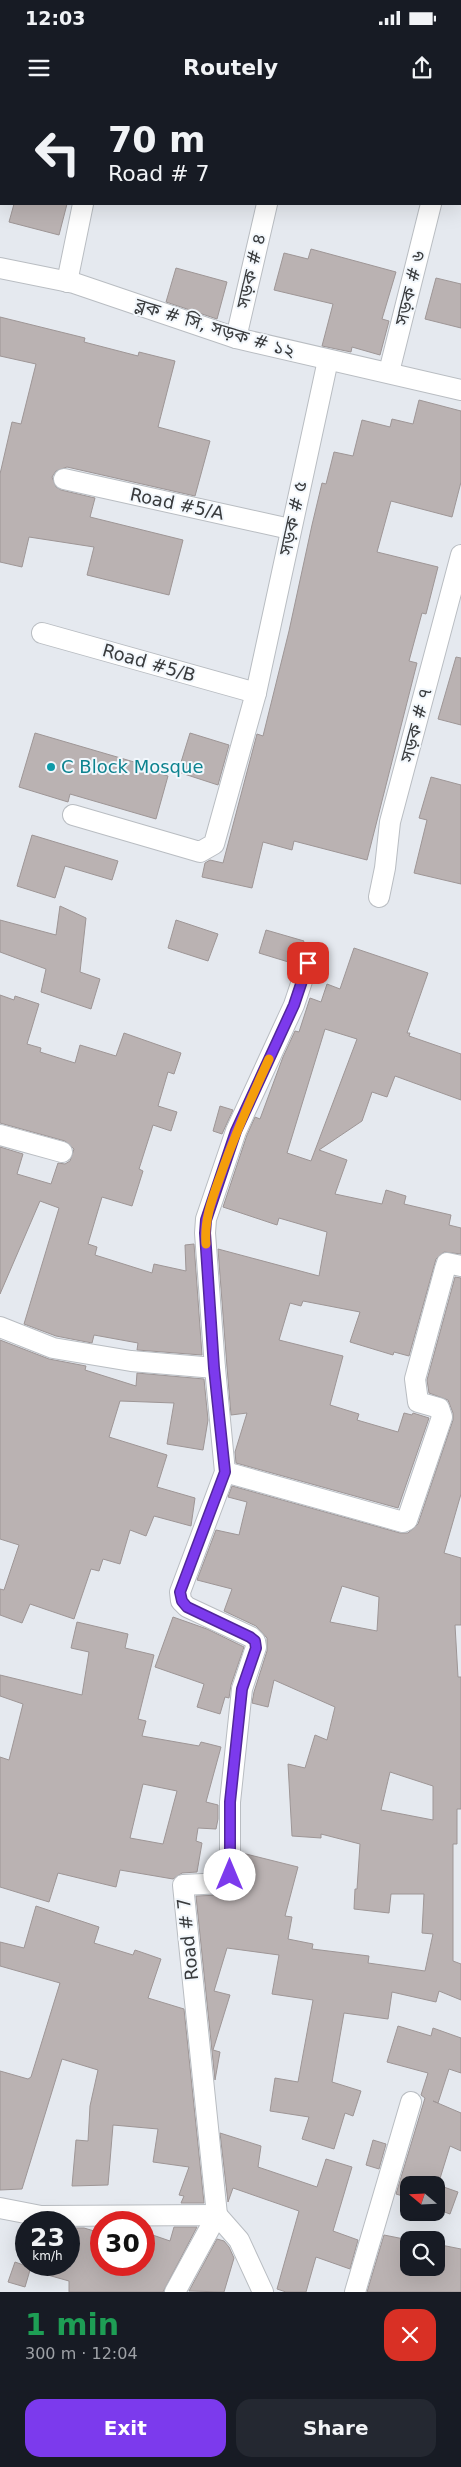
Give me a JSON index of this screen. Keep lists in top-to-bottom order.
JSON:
{
  "streets": {
    "street": [
      "সড়ক # ৪",
      "সড়ক # ৬",
      "ব্লক # সি, সড়ক # ১২",
      "Road #5/A",
      "সড়ক # ৫",
      "Road #5/B",
      "সড়ক # ৭",
      "Road # 7"
    ]
  },
  "crossings": [
    ["সড়ক # ৪", "ব্লক # সি, সড়ক # ১২"],
    ["সড়ক # ৬", "ব্লক # সি, সড়ক # ১২"],
    ["ব্লক # সি, সড়ক # ১২", "সড়ক # ৫"],
    ["Road #5/A", "সড়ক # ৫"],
    ["সড়ক # ৫", "Road #5/B"]
  ],
  "places": ["C Block Mosque"],
  "north": "left",
  "page": {
    "status": "12:03",
    "header": "Routely",
    "turn": ["70 m", "Road # 7"],
    "speed": "23 km/h",
    "limit": "30",
    "heading": ["1 min", "300 m · 12:04"],
    "buttons": ["Exit", "Share"]
  }
}
